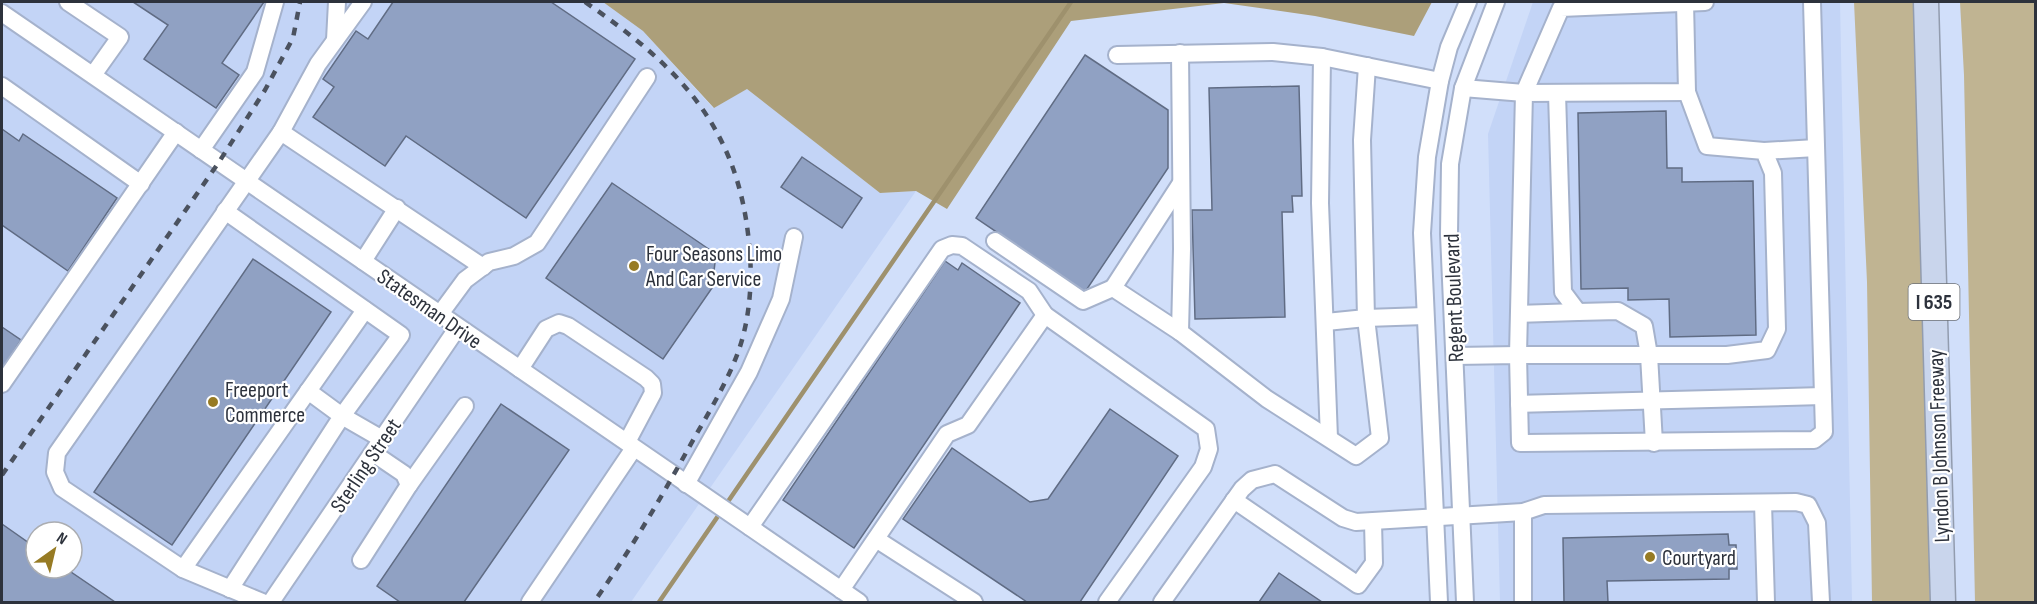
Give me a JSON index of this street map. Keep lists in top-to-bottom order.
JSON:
{
  "streets": {
    "highway": ["I 635", "Lyndon B Johnson Freeway"],
    "street": ["Regent Boulevard", "Statesman Drive", "Sterling Street"]
  },
  "crossings": [
    ["Statesman Drive", "Sterling Street"]
  ],
  "places": ["Four Seasons Limo And Car Service", "Freeport Commerce", "Courtyard"],
  "north": "top right"
}
